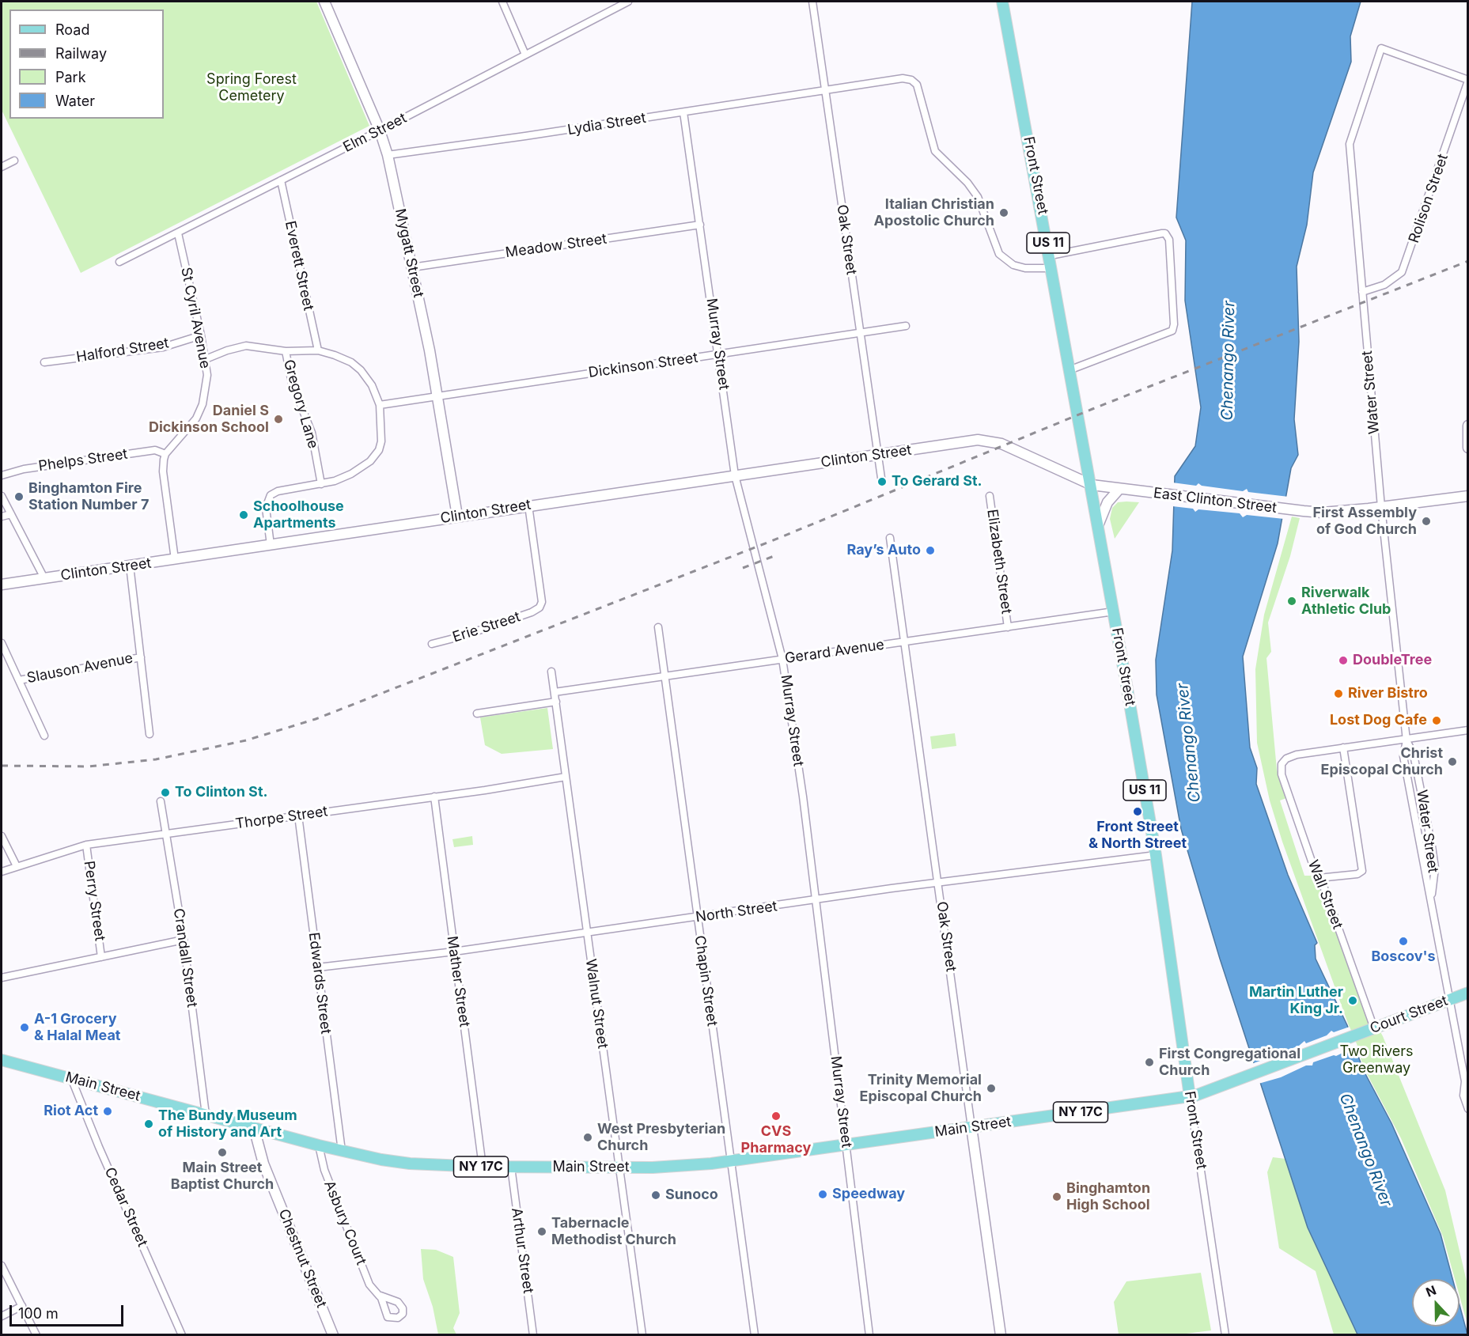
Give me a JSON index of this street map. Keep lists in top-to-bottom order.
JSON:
{
  "streets": {
    "main road": [
      "Front Street",
      "US 11",
      "Court Street",
      "Main Street",
      "NY 17C"
    ],
    "street": [
      "Lydia Street",
      "Elm Street",
      "Rolison Street",
      "Oak Street",
      "Meadow Street",
      "Mygatt Street",
      "Everett Street",
      "St Cyril Avenue",
      "Murray Street",
      "Halford Street",
      "Dickinson Street",
      "Water Street",
      "Gregory Lane",
      "Clinton Street",
      "Phelps Street",
      "East Clinton Street",
      "Elizabeth Street",
      "Erie Street",
      "Gerard Avenue",
      "Slauson Avenue",
      "Thorpe Street",
      "Wall Street",
      "Perry Street",
      "North Street",
      "Crandall Street",
      "Chapin Street",
      "Mather Street",
      "Edwards Street",
      "Walnut Street",
      "Cedar Street",
      "Asbury Court",
      "Arthur Street",
      "Chestnut Street"
    ]
  },
  "crossings": [
    ["Lydia Street", "Front Street"],
    ["Lydia Street", "Oak Street"],
    ["Lydia Street", "Mygatt Street"],
    ["Lydia Street", "Murray Street"],
    ["Elm Street", "Mygatt Street"],
    ["Elm Street", "Everett Street"],
    ["Elm Street", "St Cyril Avenue"],
    ["Front Street", "East Clinton Street"],
    ["Front Street", "Gerard Avenue"],
    ["Front Street", "North Street"],
    ["Front Street", "Court Street"],
    ["Front Street", "Main Street"],
    ["Rolison Street", "Water Street"],
    ["Oak Street", "Dickinson Street"],
    ["Oak Street", "Clinton Street"],
    ["Oak Street", "Gerard Avenue"],
    ["Oak Street", "North Street"],
    ["Oak Street", "Main Street"],
    ["Meadow Street", "Mygatt Street"],
    ["Meadow Street", "Murray Street"],
    ["Mygatt Street", "Dickinson Street"],
    ["Mygatt Street", "Clinton Street"],
    ["St Cyril Avenue", "Halford Street"],
    ["St Cyril Avenue", "Phelps Street"],
    ["Murray Street", "Dickinson Street"],
    ["Murray Street", "Clinton Street"],
    ["Murray Street", "Gerard Avenue"],
    ["Murray Street", "North Street"],
    ["Murray Street", "Main Street"],
    ["Water Street", "East Clinton Street"],
    ["Water Street", "Court Street"],
    ["Clinton Street", "East Clinton Street"],
    ["Clinton Street", "Erie Street"],
    ["Elizabeth Street", "Gerard Avenue"],
    ["Gerard Avenue", "Chapin Street"],
    ["Gerard Avenue", "Walnut Street"],
    ["Thorpe Street", "Perry Street"],
    ["Thorpe Street", "Crandall Street"],
    ["Thorpe Street", "Mather Street"],
    ["Thorpe Street", "Edwards Street"],
    ["Thorpe Street", "Walnut Street"],
    ["Wall Street", "Court Street"],
    ["North Street", "Chapin Street"],
    ["North Street", "Mather Street"],
    ["North Street", "Edwards Street"],
    ["North Street", "Walnut Street"],
    ["Crandall Street", "Main Street"],
    ["Chapin Street", "Main Street"],
    ["Mather Street", "Main Street"],
    ["Edwards Street", "Main Street"],
    ["Walnut Street", "Main Street"],
    ["Court Street", "Main Street"],
    ["Main Street", "Cedar Street"],
    ["Main Street", "Asbury Court"],
    ["Main Street", "Arthur Street"],
    ["Main Street", "Chestnut Street"]
  ],
  "water": ["Chenango River"],
  "parks": ["Spring Forest Cemetery", "Two Rivers Greenway"],
  "places": [
    "Italian Christian Apostolic Church",
    "Daniel S Dickinson School",
    "To Gerard St.",
    "Binghamton Fire Station Number 7",
    "Schoolhouse Apartments",
    "First Assembly of God Church",
    "Ray’s Auto",
    "Riverwalk Athletic Club",
    "DoubleTree",
    "River Bistro",
    "Lost Dog Cafe",
    "Christ Episcopal Church",
    "To Clinton St.",
    "Front Street & North Street",
    "Boscov's",
    "Martin Luther King Jr.",
    "A-1 Grocery & Halal Meat",
    "First Congregational Church",
    "Trinity Memorial Episcopal Church",
    "Riot Act",
    "CVS Pharmacy",
    "The Bundy Museum of History and Art",
    "West Presbyterian Church",
    "Main Street Baptist Church",
    "Speedway",
    "Sunoco",
    "Binghamton High School",
    "Tabernacle Methodist Church"
  ],
  "legend": [
    "Road",
    "Railway",
    "Park",
    "Water"
  ],
  "scale_bar": "100 m",
  "north": "top"
}
